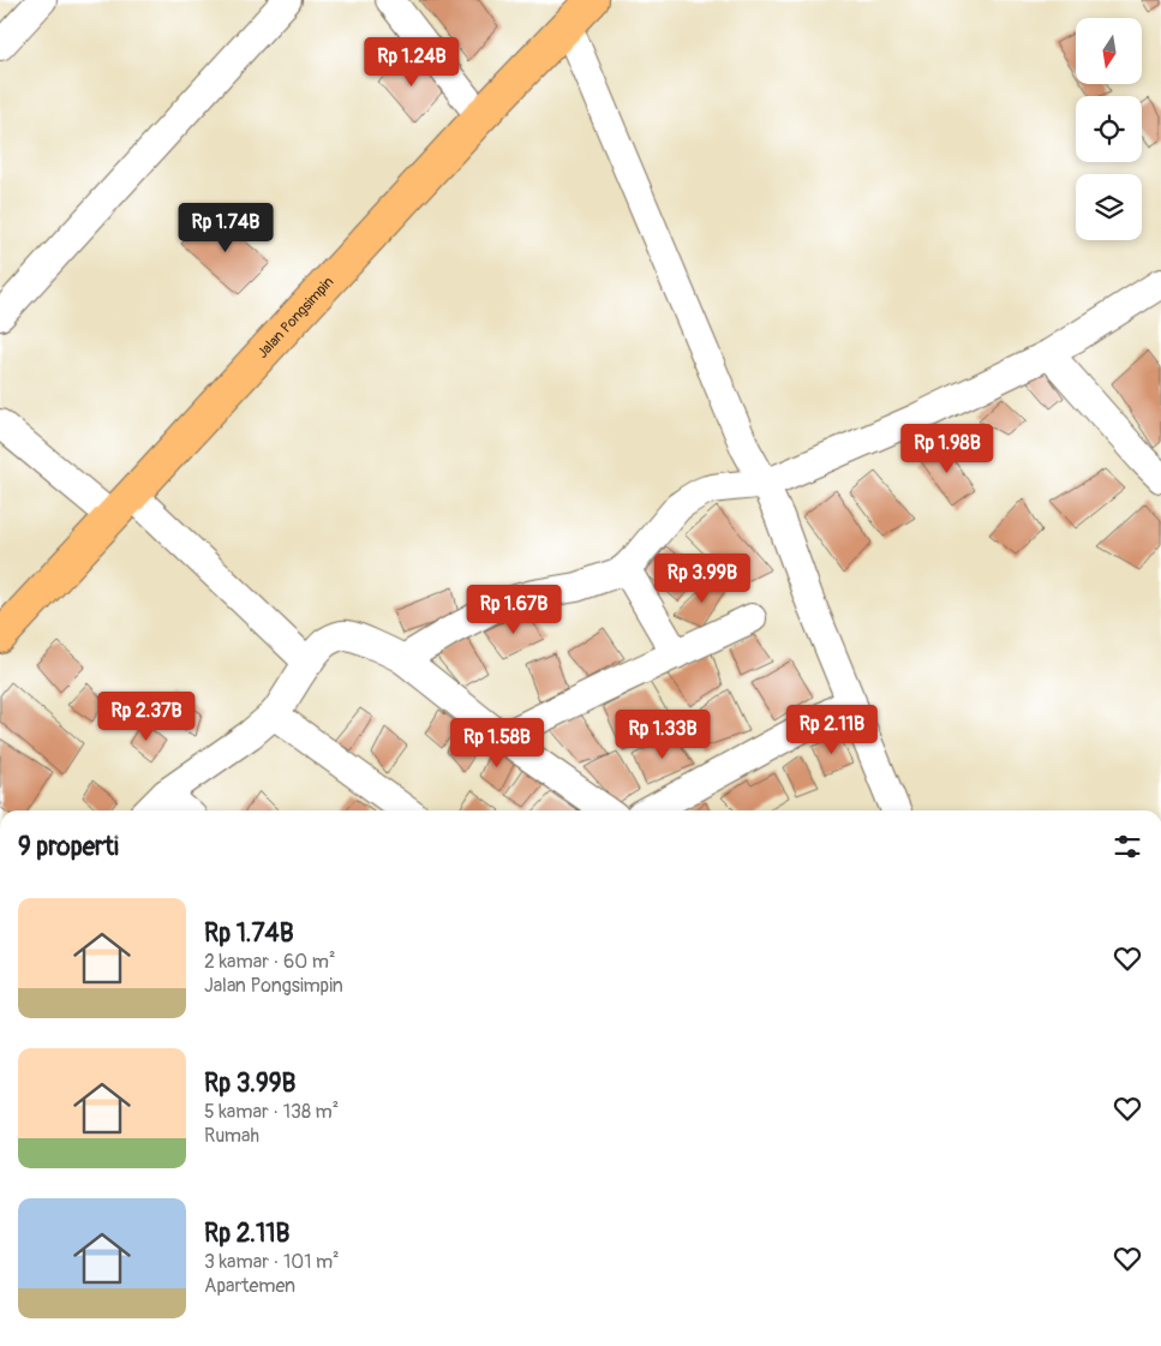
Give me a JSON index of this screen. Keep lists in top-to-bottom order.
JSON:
{
  "streets": {
    "main road": ["Jalan Pongsimpin"]
  },
  "north": "bottom",
  "page": {
    "price": [
      "Rp 1.24B",
      "Rp 1.74B",
      "Rp 1.98B",
      "Rp 3.99B",
      "Rp 1.67B",
      "Rp 2.37B",
      "Rp 2.11B",
      "Rp 1.33B",
      "Rp 1.58B"
    ],
    "heading": "9 properti",
    "list": [
      {
        "name": "Rp 1.74B",
        "note": "2 kamar · 60 m² · Jalan Pongsimpin"
      },
      {
        "name": "Rp 3.99B",
        "note": "5 kamar · 138 m² · Rumah"
      },
      {
        "name": "Rp 2.11B",
        "note": "3 kamar · 101 m² · Apartemen"
      }
    ]
  }
}
